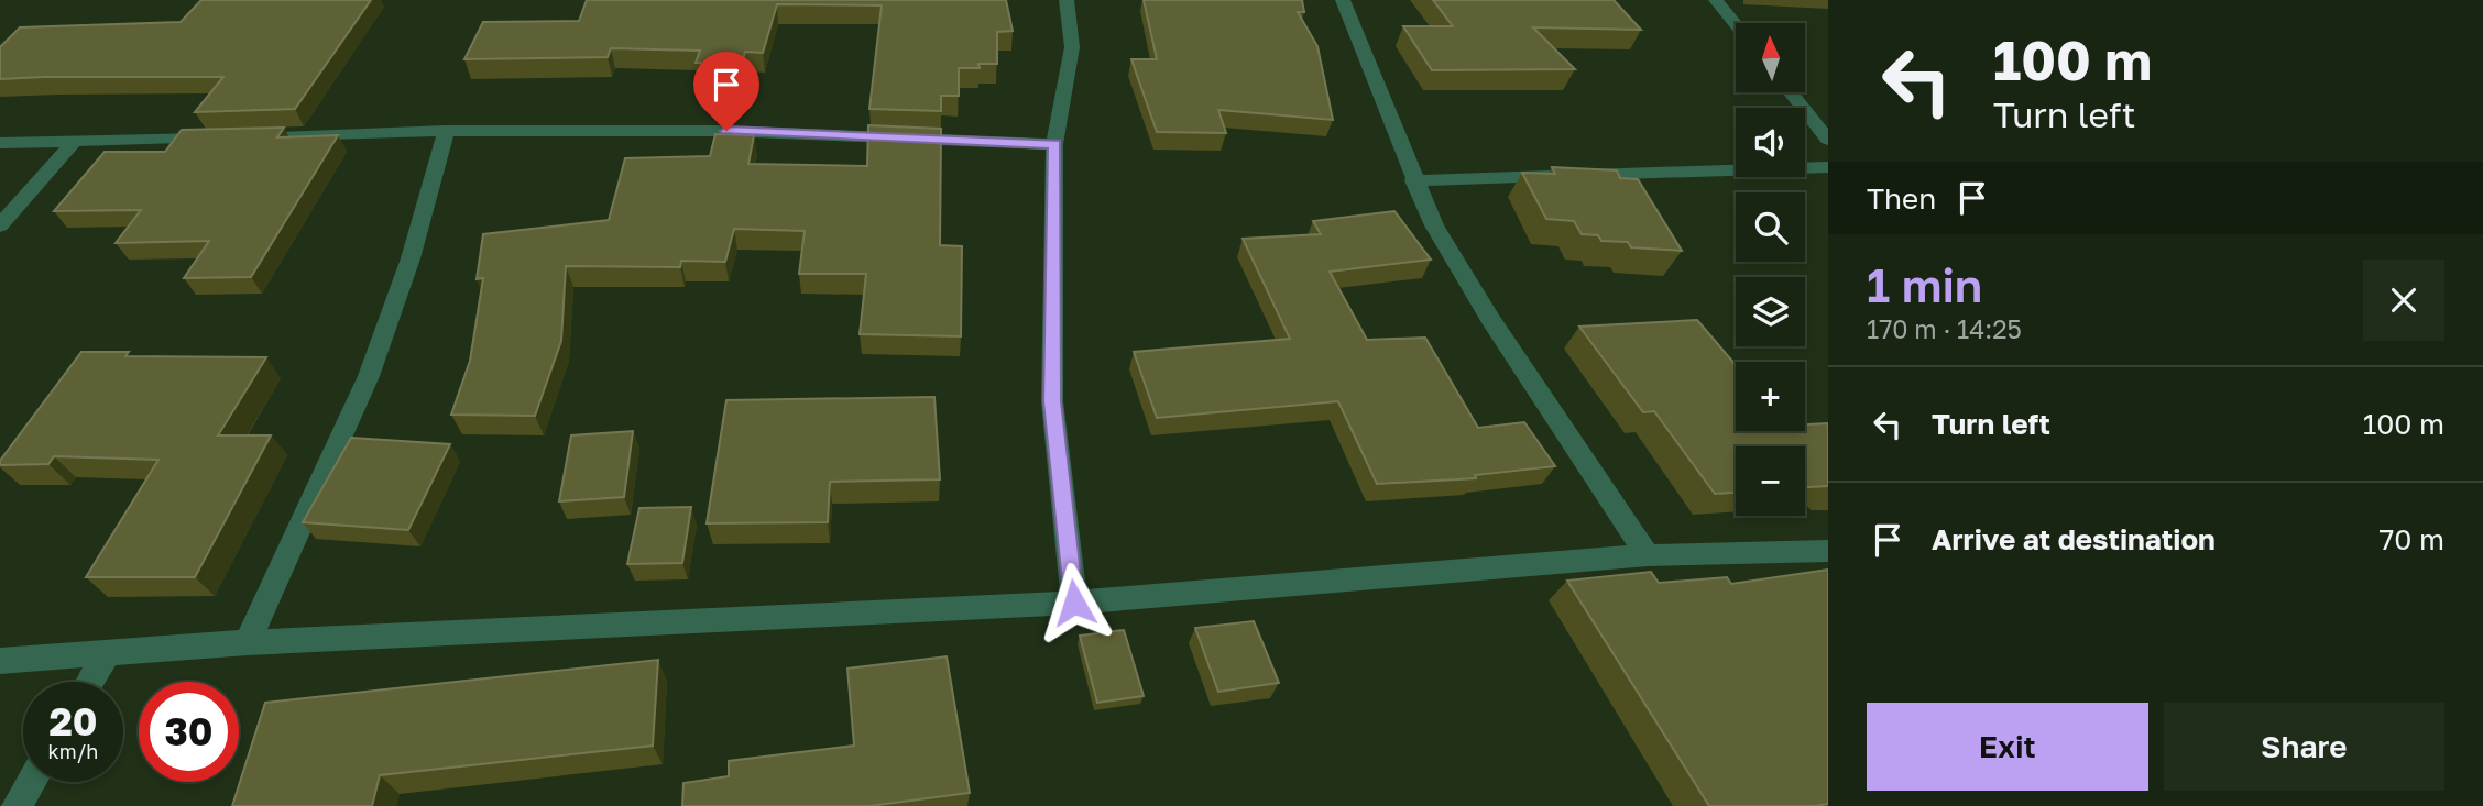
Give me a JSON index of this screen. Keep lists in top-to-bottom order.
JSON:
{
  "north": "top",
  "page": {
    "turn": ["100 m", "Turn left"],
    "map_buttons": ["+", "−"],
    "then": "Then",
    "heading": ["1 min", "170 m · 14:25"],
    "list": [
      {
        "name": "Turn left",
        "value": "100 m"
      },
      {
        "name": "Arrive at destination",
        "value": "70 m"
      }
    ],
    "speed": "20 km/h",
    "limit": "30",
    "buttons": ["Exit", "Share"]
  }
}
